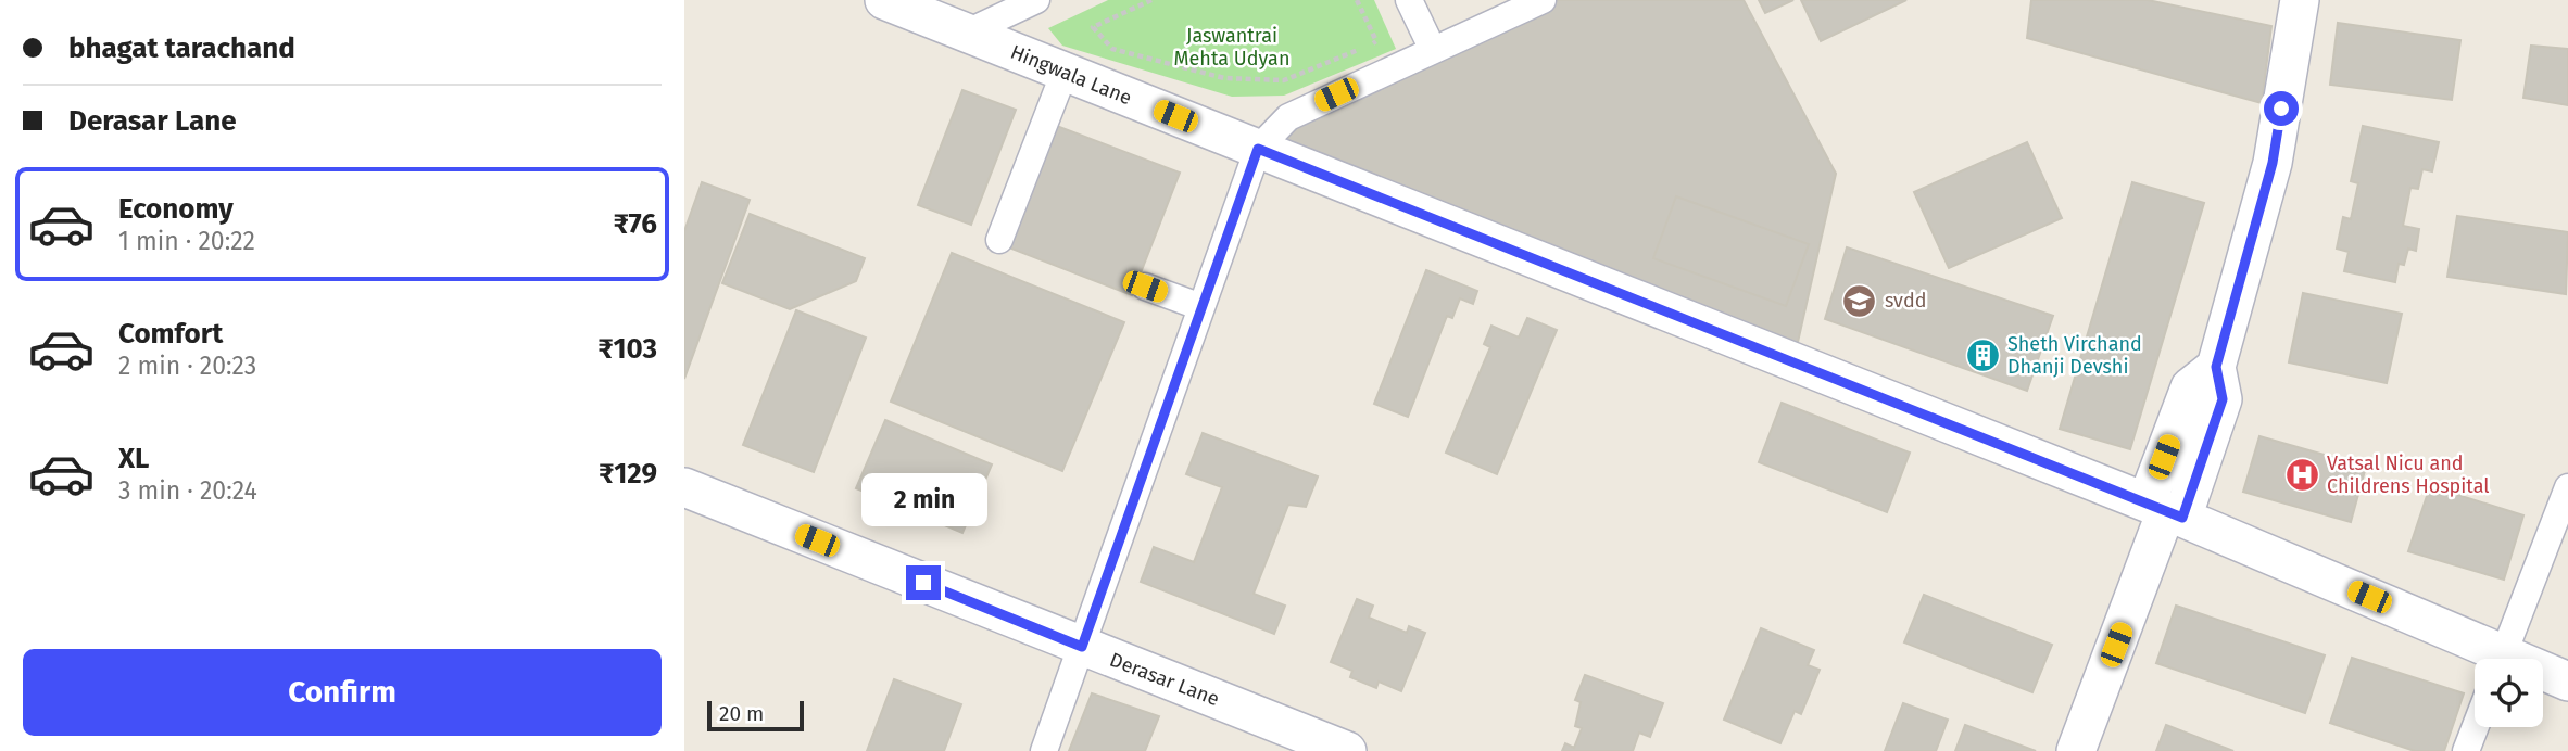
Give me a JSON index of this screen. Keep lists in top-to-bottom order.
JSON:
{
  "streets": {
    "street": ["Hingwala Lane", "Derasar Lane"]
  },
  "parks": ["Jaswantrai Mehta Udyan"],
  "places": {
    "school or university": ["svdd"],
    "building": ["Sheth Virchand Dhanji Devshi"],
    "hospital": ["Vatsal Nicu and Childrens Hospital"]
  },
  "scale_bar": "20 m",
  "page": {
    "banner": ["bhagat tarachand", "Derasar Lane"],
    "list": [
      {
        "name": "Economy",
        "note": "1 min · 20:22",
        "value": "₹76"
      },
      {
        "name": "Comfort",
        "note": "2 min · 20:23",
        "value": "₹103"
      },
      {
        "name": "XL",
        "note": "3 min · 20:24",
        "value": "₹129"
      }
    ],
    "bubble": "2 min",
    "buttons": "Confirm",
    "scale": "20 m"
  }
}
